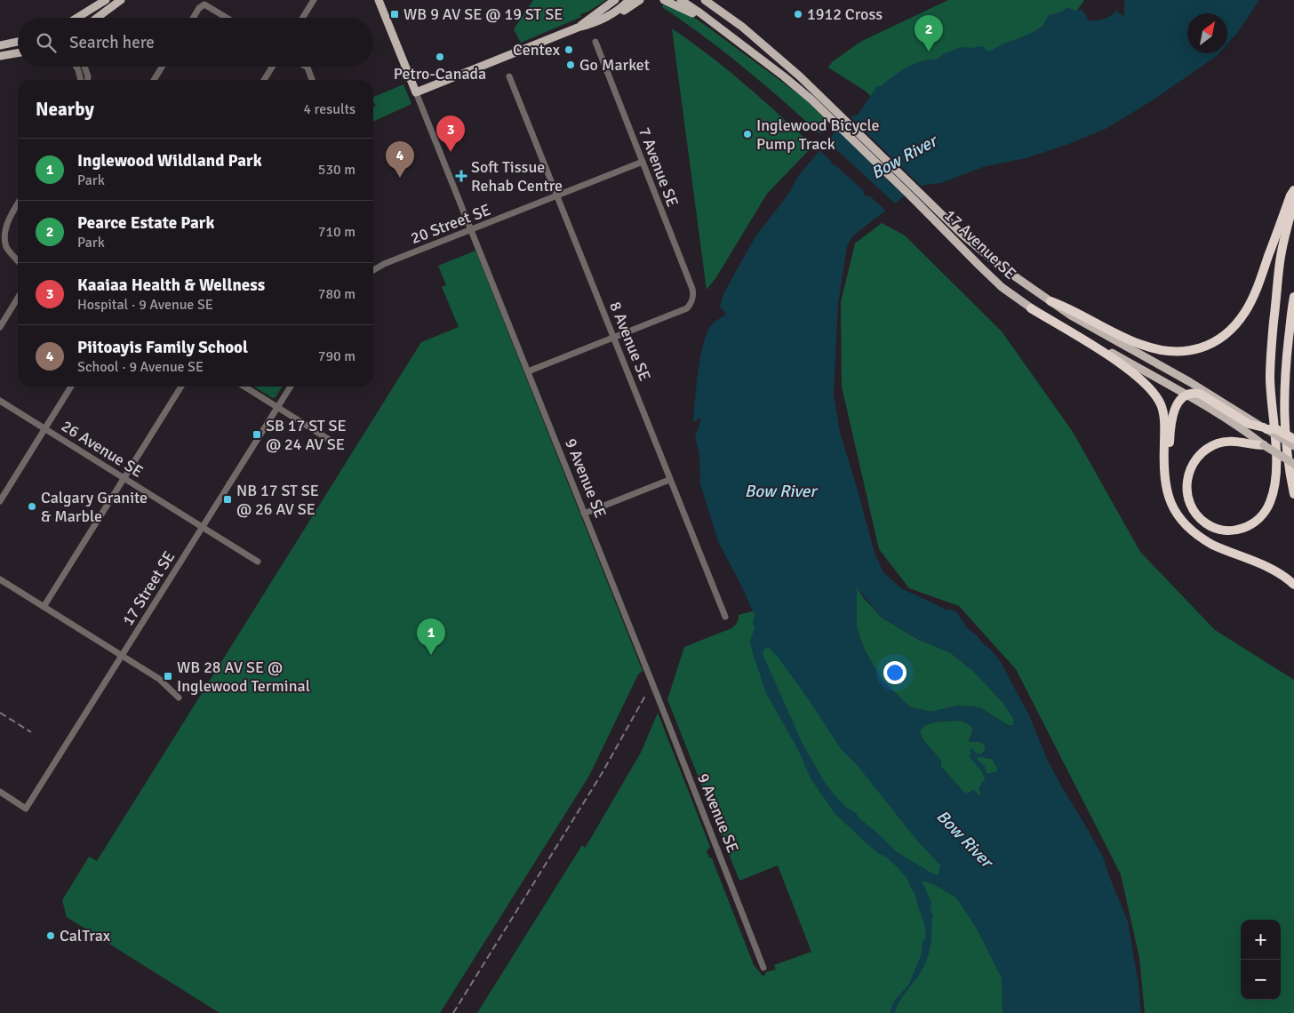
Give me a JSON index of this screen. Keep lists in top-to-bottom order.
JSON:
{
  "streets": {
    "main road": ["17 Avenue SE", "9 Avenue SE"],
    "street": [
      "7 Avenue SE",
      "20 Street SE",
      "8 Avenue SE",
      "26 Avenue SE",
      "17 Street SE"
    ]
  },
  "crossings": [
    ["7 Avenue SE", "20 Street SE"],
    ["7 Avenue SE", "8 Avenue SE"],
    ["20 Street SE", "8 Avenue SE"],
    ["20 Street SE", "9 Avenue SE"],
    ["26 Avenue SE", "17 Street SE"]
  ],
  "water": ["Bow River"],
  "places": {
    "transit": [
      "WB 9 AV SE @ 19 ST SE",
      "SB 17 ST SE @ 24 AV SE",
      "NB 17 ST SE @ 26 AV SE",
      "WB 28 AV SE @ Inglewood Terminal"
    ],
    "other": [
      "1912 Cross",
      "Centex",
      "Petro-Canada",
      "Go Market",
      "Inglewood Bicycle Pump Track",
      "Calgary Granite & Marble",
      "CalTrax"
    ],
    "health": ["Soft Tissue Rehab Centre"]
  },
  "north": "top right",
  "page": {
    "pins": [
      "2",
      "3",
      "4",
      "1"
    ],
    "search": "Search here",
    "heading": ["Nearby", "4 results"],
    "list": [
      {
        "mark": "1",
        "name": "Inglewood Wildland Park",
        "note": "Park",
        "value": "530 m"
      },
      {
        "mark": "2",
        "name": "Pearce Estate Park",
        "note": "Park",
        "value": "710 m"
      },
      {
        "mark": "3",
        "name": "Kaaiaa Health & Wellness",
        "note": "Hospital · 9 Avenue SE",
        "value": "780 m"
      },
      {
        "mark": "4",
        "name": "Piitoayis Family School",
        "note": "School · 9 Avenue SE",
        "value": "790 m"
      }
    ],
    "map_buttons": ["+", "−"]
  }
}
